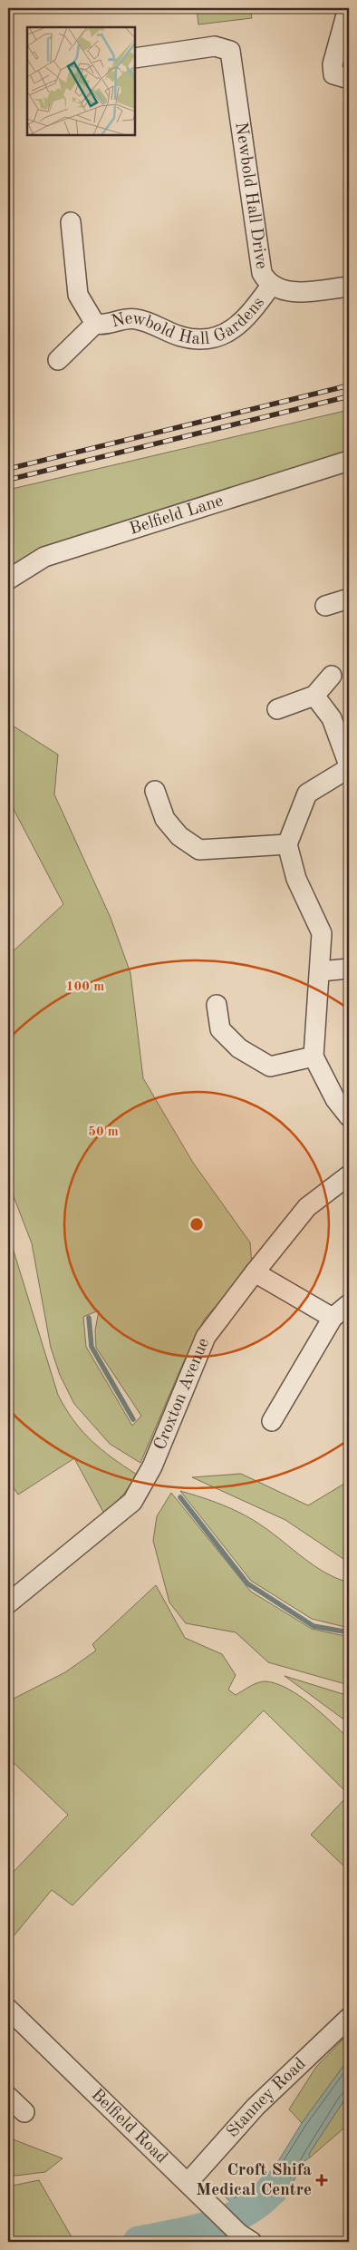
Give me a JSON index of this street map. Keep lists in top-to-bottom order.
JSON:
{
  "streets": {
    "street": [
      "Newbold Hall Drive",
      "Newbold Hall Gardens",
      "Belfield Lane",
      "Croxton Avenue",
      "Stanney Road",
      "Belfield Road"
    ]
  },
  "crossings": [
    ["Newbold Hall Drive", "Newbold Hall Gardens"],
    ["Stanney Road", "Belfield Road"]
  ],
  "places": {
    "health": ["Croft Shifa Medical Centre"]
  },
  "rings": ["100 m", "50 m"]
}
